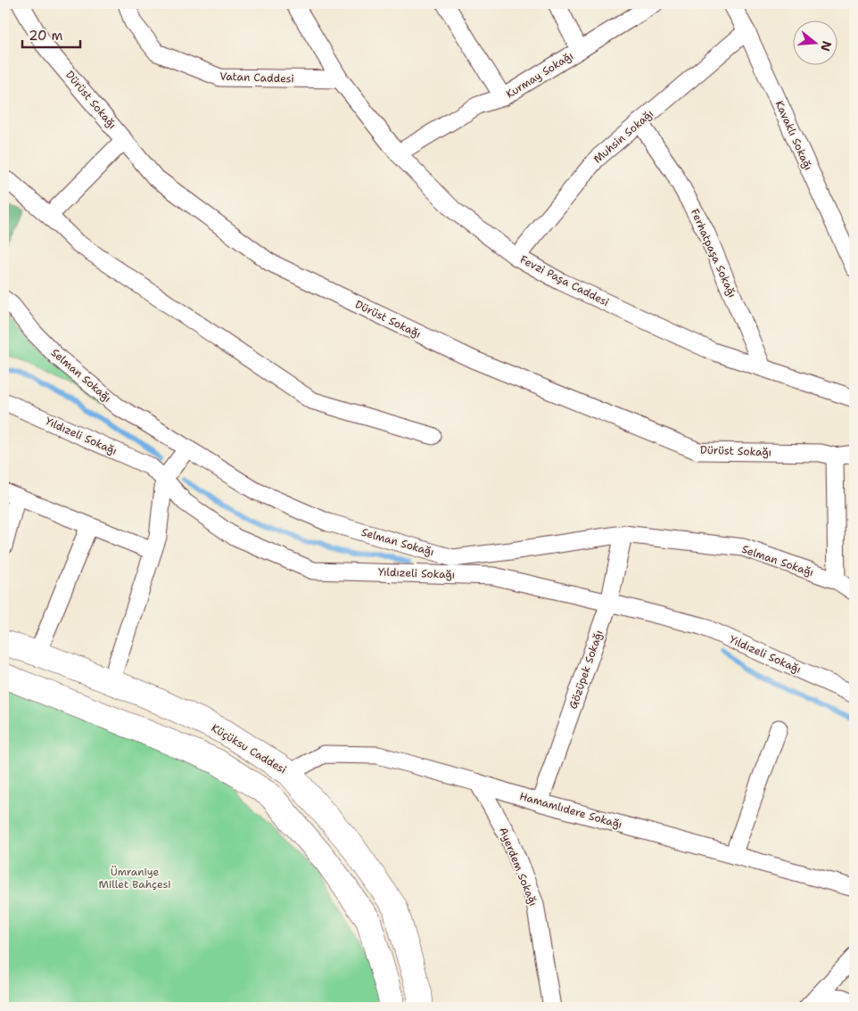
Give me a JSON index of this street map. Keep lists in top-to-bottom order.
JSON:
{
  "streets": {
    "main road": ["Küçüksu Caddesi"],
    "street": [
      "Kurmay Sokağı",
      "Vatan Caddesi",
      "Dürüst Sokağı",
      "Kavaklı Sokağı",
      "Muhsin Sokağı",
      "Ferhatpaşa Sokağı",
      "Fevzi Paşa Caddesi",
      "Selman Sokağı",
      "Yıldızeli Sokağı",
      "Gözüpek Sokağı",
      "Hamamlıdere Sokağı",
      "Ayerdem Sokağı"
    ]
  },
  "crossings": [
    ["Kurmay Sokağı", "Fevzi Paşa Caddesi"],
    ["Vatan Caddesi", "Fevzi Paşa Caddesi"],
    ["Kavaklı Sokağı", "Muhsin Sokağı"],
    ["Muhsin Sokağı", "Ferhatpaşa Sokağı"],
    ["Muhsin Sokağı", "Fevzi Paşa Caddesi"],
    ["Ferhatpaşa Sokağı", "Fevzi Paşa Caddesi"],
    ["Selman Sokağı", "Gözüpek Sokağı"],
    ["Yıldızeli Sokağı", "Gözüpek Sokağı"],
    ["Gözüpek Sokağı", "Hamamlıdere Sokağı"],
    ["Küçüksu Caddesi", "Hamamlıdere Sokağı"],
    ["Hamamlıdere Sokağı", "Ayerdem Sokağı"]
  ],
  "parks": ["Ümraniye Millet Bahçesi"],
  "scale_bar": "20 m",
  "north": "right"
}
